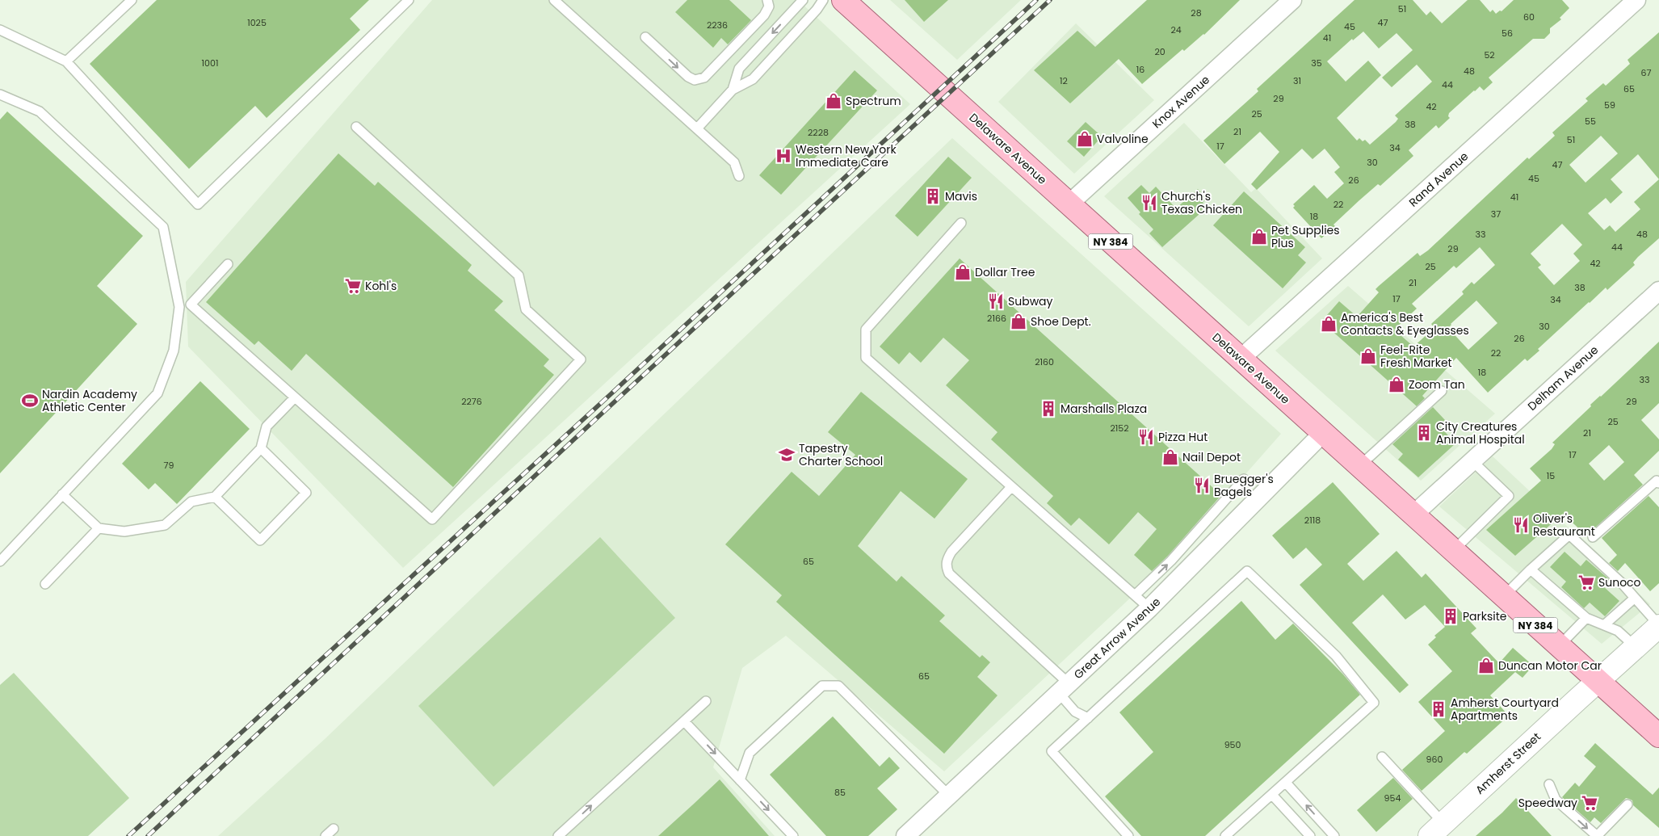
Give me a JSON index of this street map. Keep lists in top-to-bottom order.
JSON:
{
  "streets": {
    "main road": ["Delaware Avenue", "NY 384"],
    "street": [
      "Knox Avenue",
      "Rand Avenue",
      "Delham Avenue",
      "Great Arrow Avenue",
      "Amherst Street"
    ]
  },
  "crossings": [
    ["Knox Avenue", "Delaware Avenue"],
    ["Delaware Avenue", "Rand Avenue"],
    ["Delaware Avenue", "Delham Avenue"],
    ["Delaware Avenue", "Great Arrow Avenue"],
    ["Delaware Avenue", "Amherst Street"]
  ],
  "places": {
    "shop": [
      "Spectrum",
      "Valvoline",
      "Pet Supplies Plus",
      "Dollar Tree",
      "Shoe Dept.",
      "America's Best Contacts & Eyeglasses",
      "Feel-Rite Fresh Market",
      "Zoom Tan",
      "Nail Depot",
      "Duncan Motor Car"
    ],
    "hospital": ["Western New York Immediate Care"],
    "building": [
      "Mavis",
      "Marshalls Plaza",
      "City Creatures Animal Hospital",
      "Parksite",
      "Amherst Courtyard Apartments"
    ],
    "restaurant": [
      "Church's Texas Chicken",
      "Subway",
      "Pizza Hut",
      "Bruegger's Bagels",
      "Oliver's Restaurant"
    ],
    "supermarket": ["Kohl's", "Sunoco", "Speedway"],
    "sports": ["Nardin Academy Athletic Center"],
    "school or university": ["Tapestry Charter School"]
  },
  "house_numbers": [
    "51",
    "28",
    "60",
    "1025",
    "47",
    "2236",
    "45",
    "24",
    "56",
    "41",
    "20",
    "52",
    "1001",
    "35",
    "16",
    "48",
    "67",
    "12",
    "31",
    "44",
    "65",
    "29",
    "59",
    "42",
    "25",
    "55",
    "38",
    "21",
    "2228",
    "51",
    "17",
    "34",
    "30",
    "47",
    "45",
    "26",
    "41",
    "22",
    "37",
    "18",
    "33",
    "48",
    "44",
    "29",
    "42",
    "25",
    "21",
    "38",
    "17",
    "34",
    "2166",
    "30",
    "26",
    "22",
    "2160",
    "18",
    "33",
    "2276",
    "29",
    "25",
    "2152",
    "21",
    "17",
    "79",
    "15",
    "2118",
    "65",
    "65",
    "950",
    "960",
    "85",
    "954"
  ]
}
